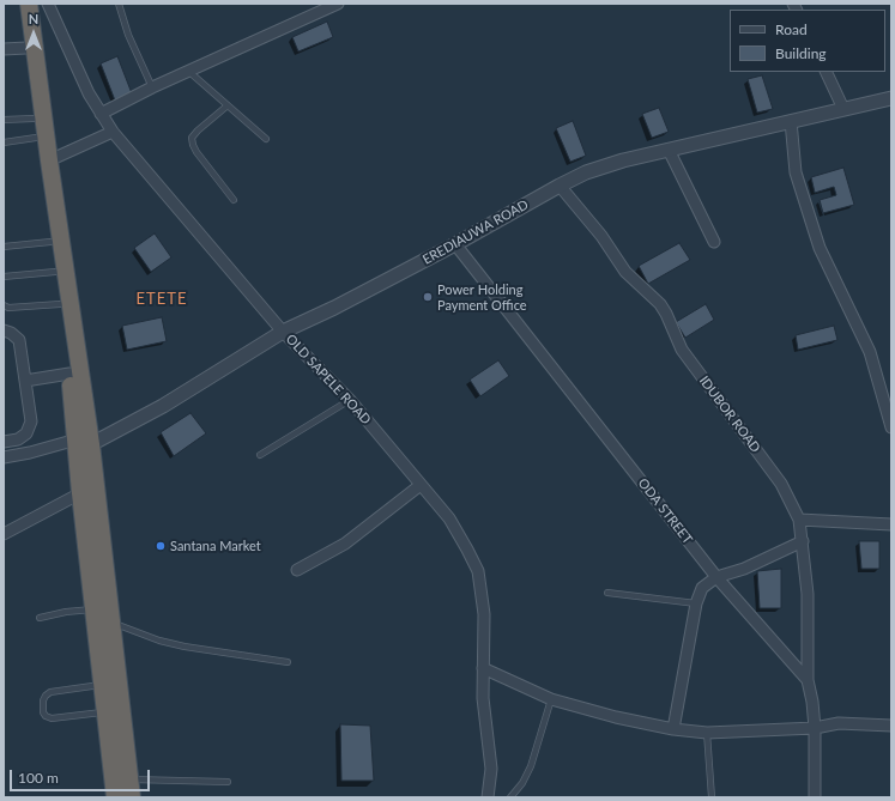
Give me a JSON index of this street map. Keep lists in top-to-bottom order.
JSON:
{
  "streets": {
    "street": [
      "EREDIAUWA ROAD",
      "OLD SAPELE ROAD",
      "IDUBOR ROAD",
      "ODA STREET"
    ]
  },
  "crossings": [
    ["EREDIAUWA ROAD", "OLD SAPELE ROAD"],
    ["EREDIAUWA ROAD", "IDUBOR ROAD"],
    ["EREDIAUWA ROAD", "ODA STREET"],
    ["IDUBOR ROAD", "ODA STREET"]
  ],
  "districts": ["ETETE"],
  "places": ["Power Holding Payment Office", "Santana Market"],
  "legend": ["Road", "Building"],
  "scale_bar": "100 m",
  "north": "top"
}
